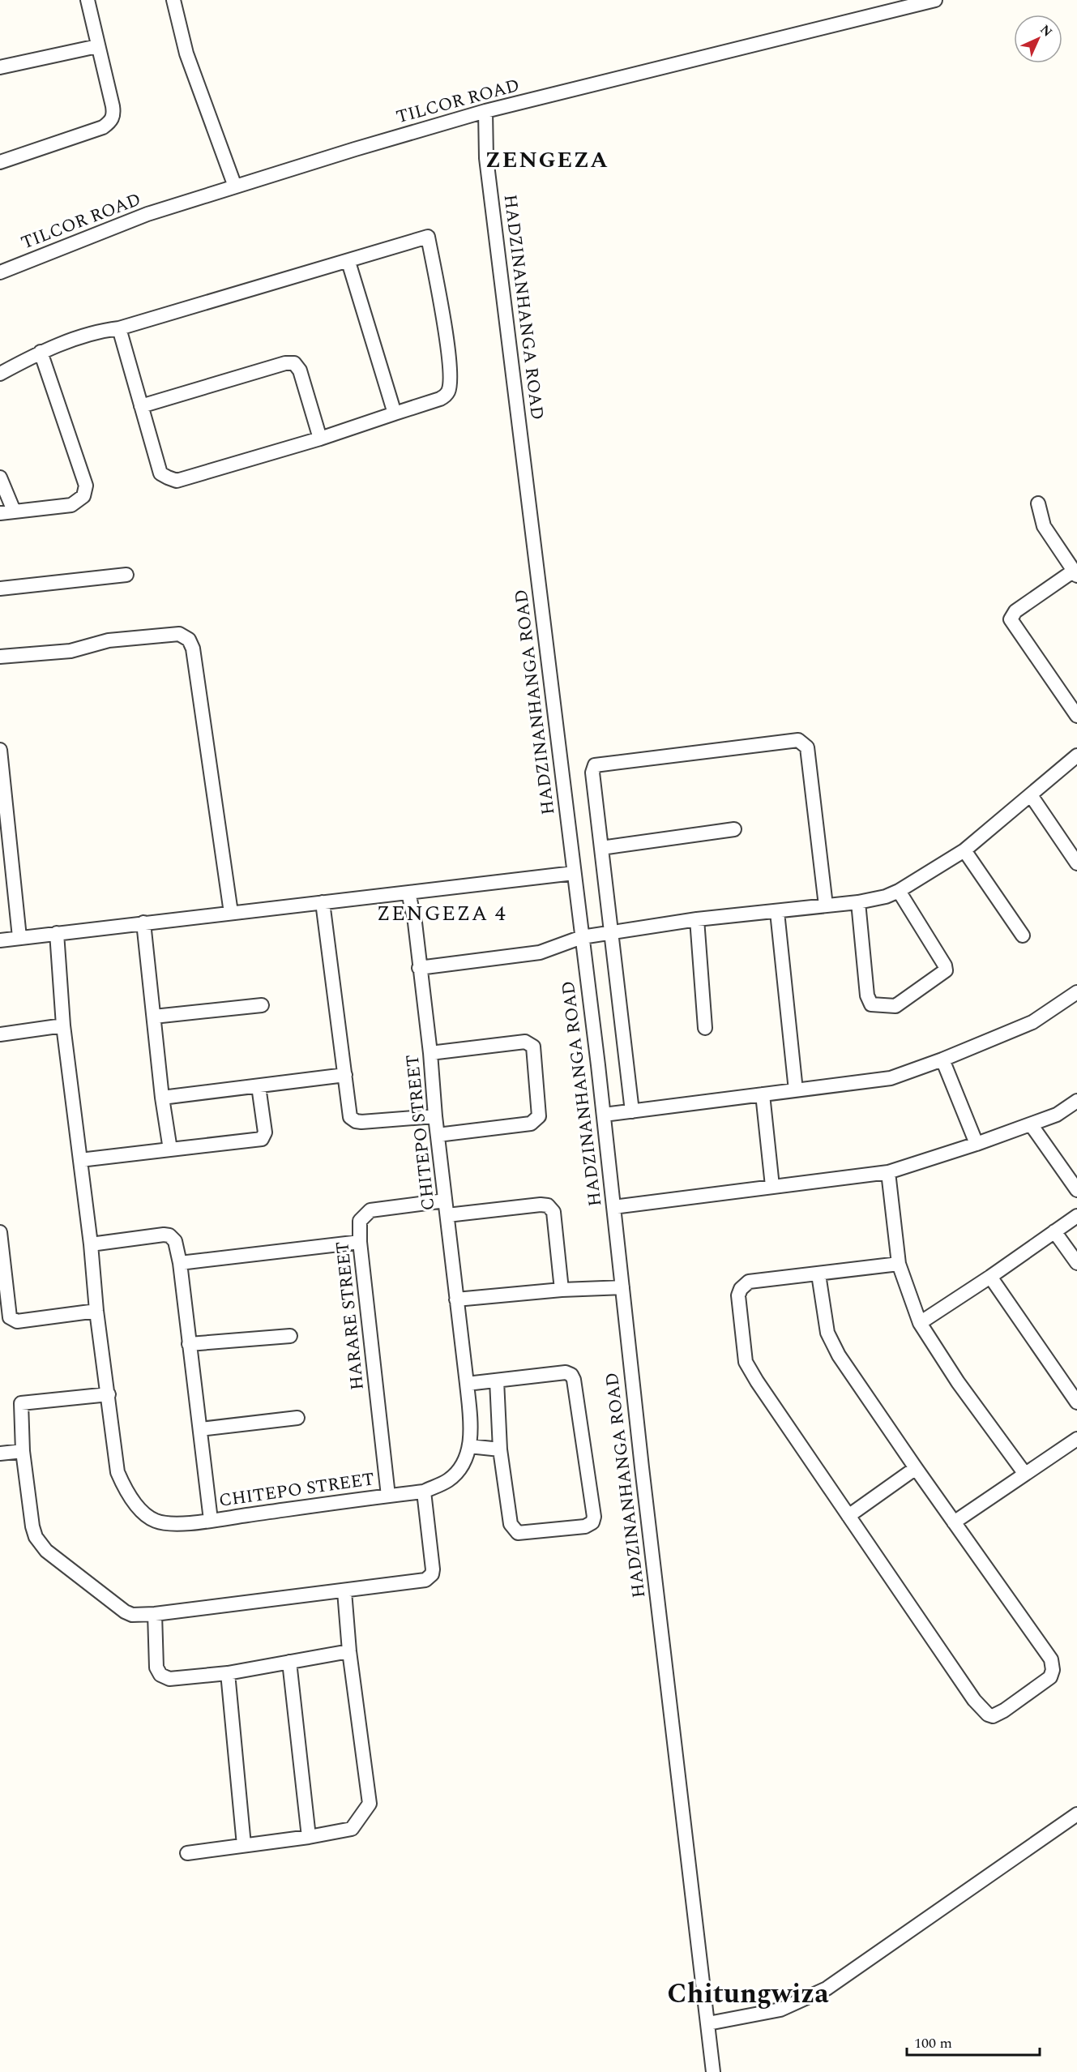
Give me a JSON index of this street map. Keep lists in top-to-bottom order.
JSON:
{
  "streets": {
    "street": [
      "TILCOR ROAD",
      "HADZINANHANGA ROAD",
      "CHITEPO STREET",
      "HARARE STREET"
    ]
  },
  "crossings": [
    ["TILCOR ROAD", "HADZINANHANGA ROAD"],
    ["CHITEPO STREET", "HARARE STREET"]
  ],
  "districts": ["ZENGEZA", "ZENGEZA 4", "Chitungwiza"],
  "scale_bar": "100 m",
  "north": "top right"
}
